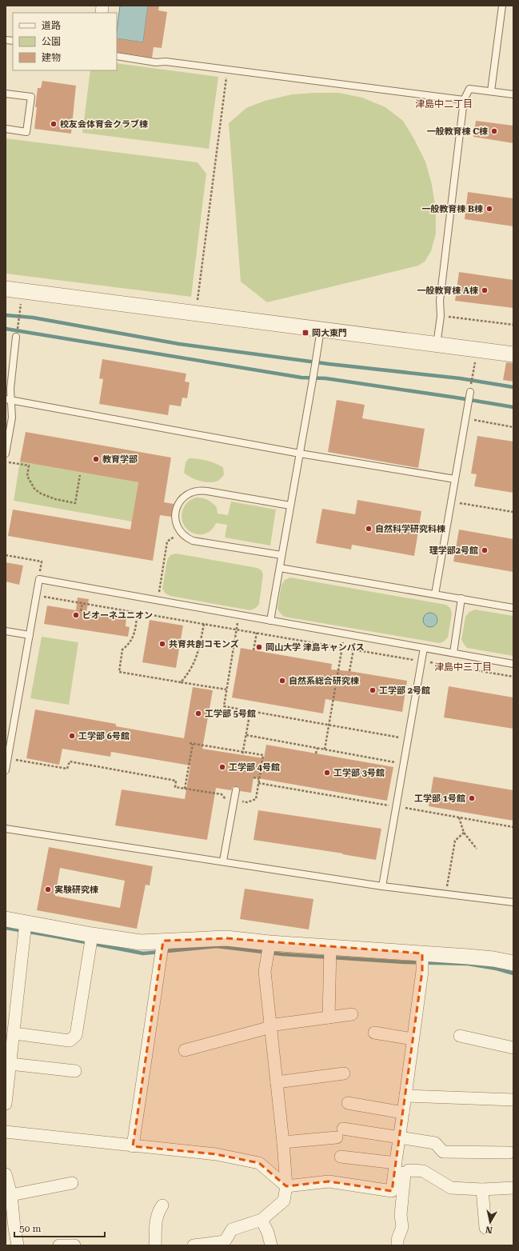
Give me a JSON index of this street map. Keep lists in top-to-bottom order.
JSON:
{
  "districts": ["津島中二丁目", "津島中三丁目"],
  "places": {
    "other": [
      "校友会体育会クラブ棟",
      "一般教育棟 C棟",
      "一般教育棟 B棟",
      "一般教育棟 A棟",
      "教育学部",
      "自然科学研究科棟",
      "理学部2号館",
      "ピオーネユニオン",
      "共育共創コモンズ",
      "岡山大学 津島キャンパス",
      "自然系総合研究棟",
      "工学部 2号館",
      "工学部 5号館",
      "工学部 6号館",
      "工学部 4号館",
      "工学部 3号館",
      "工学部 1号館",
      "実験研究棟"
    ],
    "transit": ["岡大東門"]
  },
  "legend": ["道路", "公園", "建物"],
  "scale_bar": "50 m",
  "north": "bottom"
}
